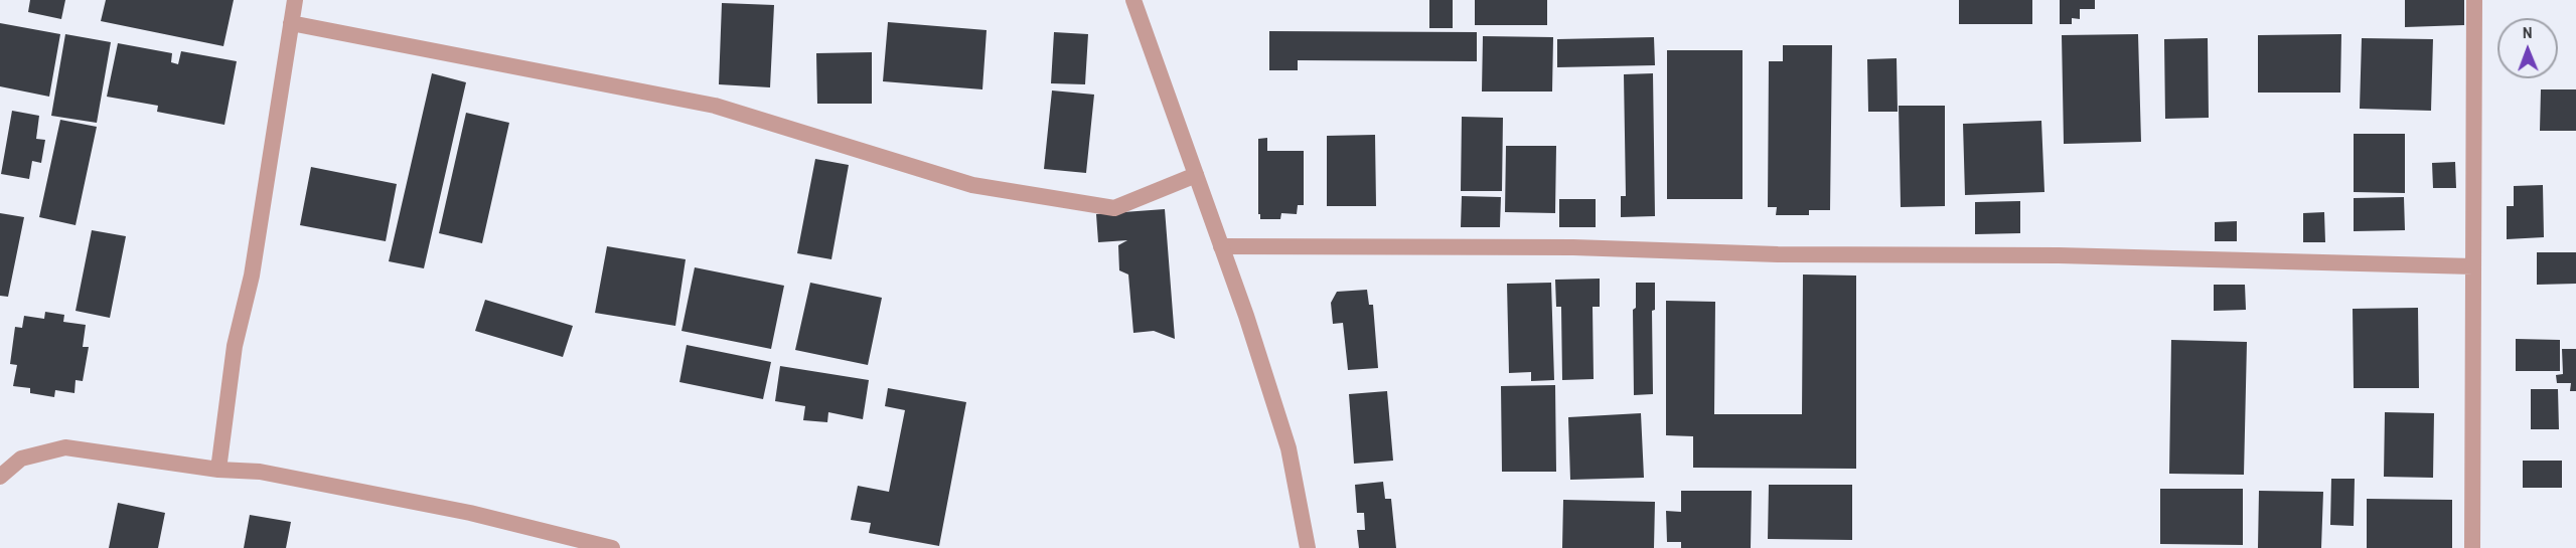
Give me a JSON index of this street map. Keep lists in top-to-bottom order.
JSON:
{
  "north": "top"
}
